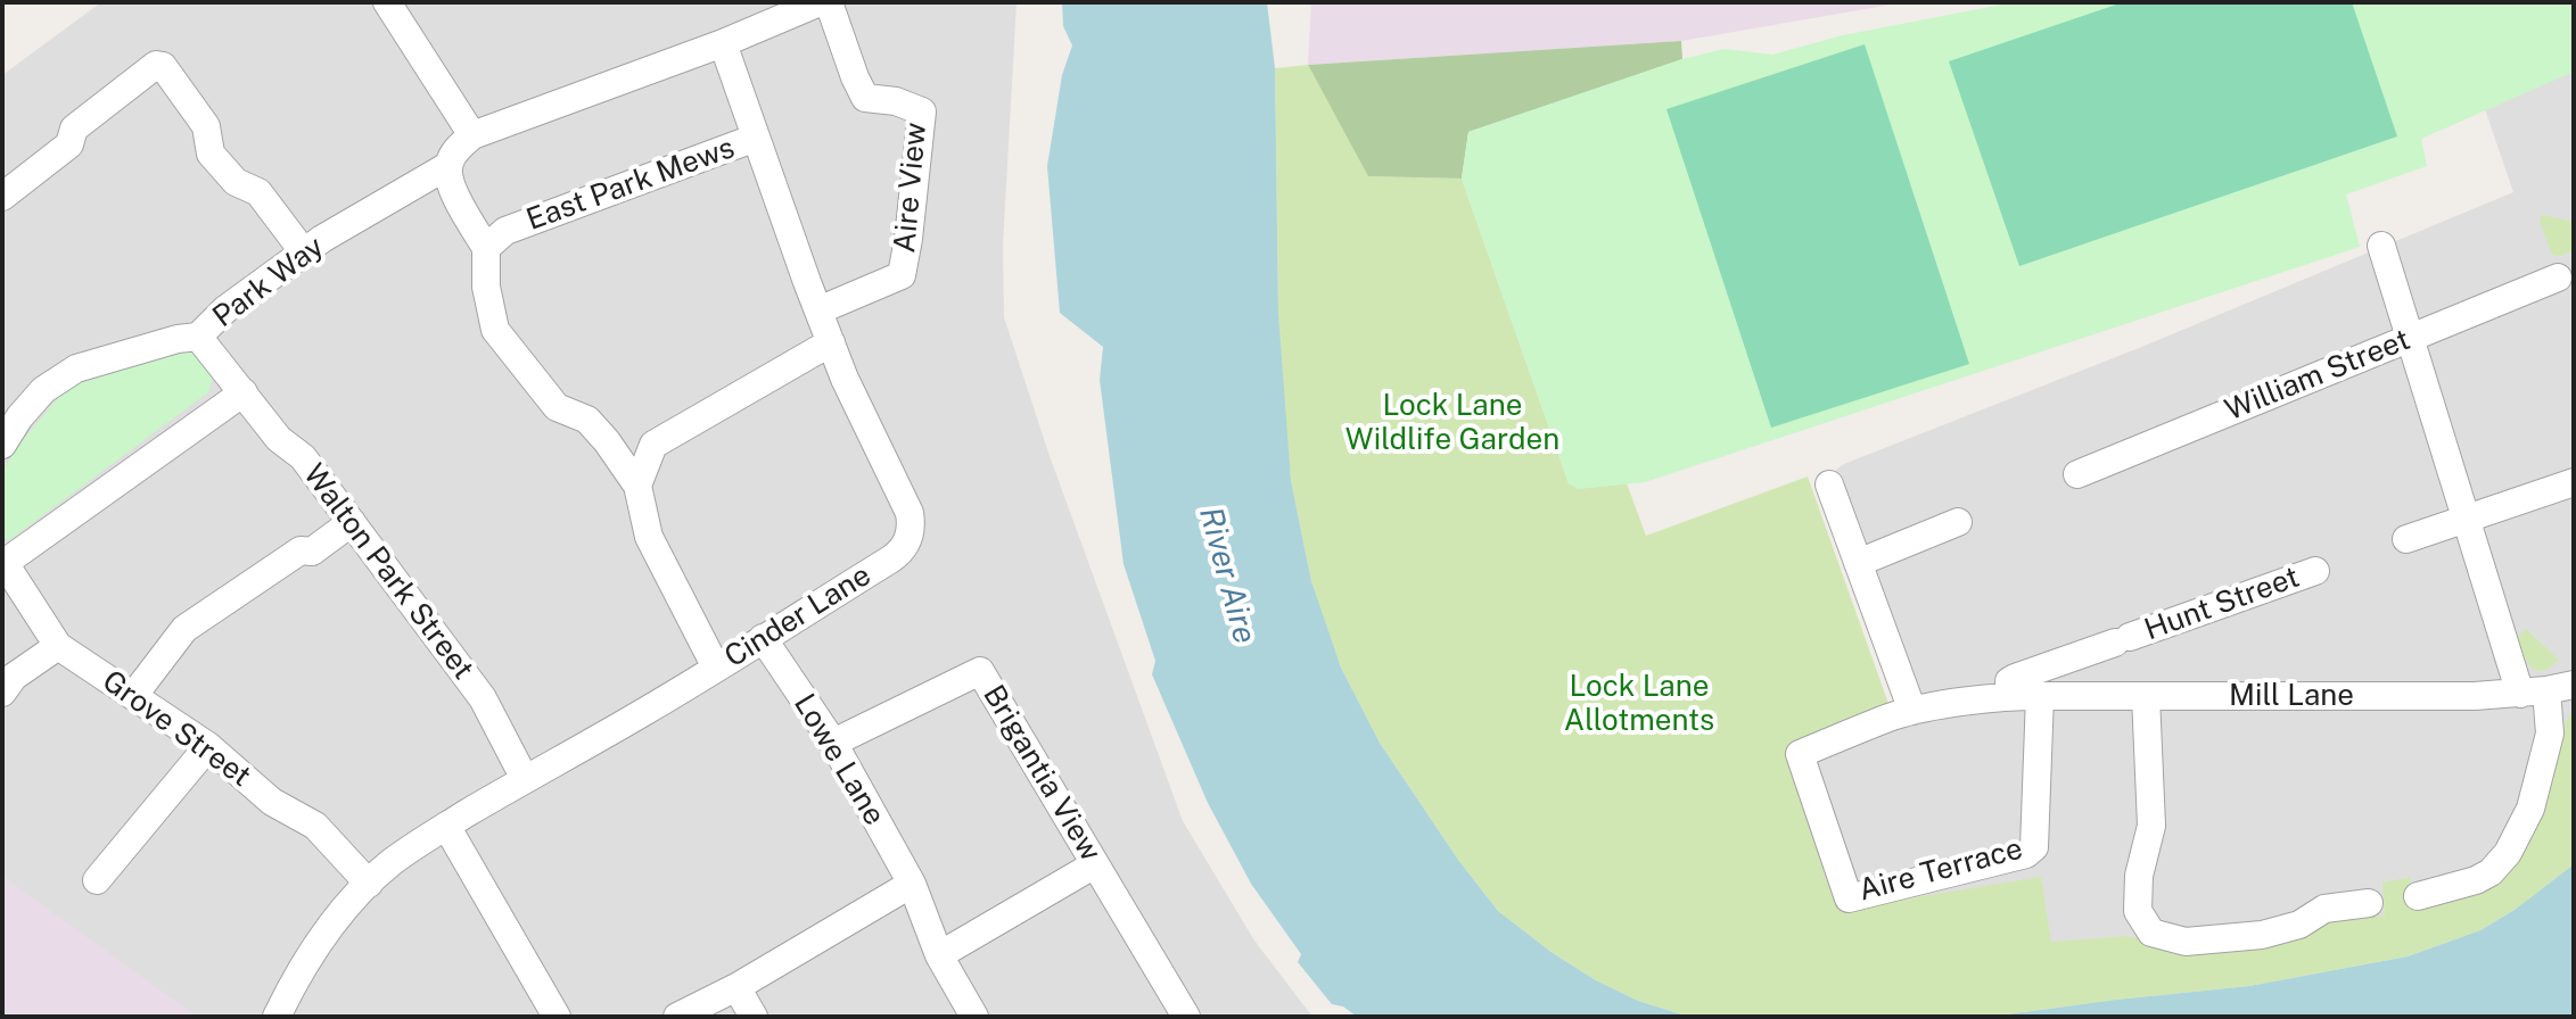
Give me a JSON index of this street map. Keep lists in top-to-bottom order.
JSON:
{
  "streets": {
    "street": [
      "East Park Mews",
      "Aire View",
      "Park Way",
      "William Street",
      "Walton Park Street",
      "Hunt Street",
      "Cinder Lane",
      "Mill Lane",
      "Grove Street",
      "Lowe Lane",
      "Brigantia View",
      "Aire Terrace"
    ]
  },
  "crossings": [
    ["East Park Mews", "Cinder Lane"],
    ["Aire View", "Cinder Lane"],
    ["Park Way", "Walton Park Street"],
    ["Walton Park Street", "Cinder Lane"],
    ["Hunt Street", "Mill Lane"],
    ["Cinder Lane", "Grove Street"],
    ["Cinder Lane", "Lowe Lane"],
    ["Mill Lane", "Aire Terrace"],
    ["Lowe Lane", "Brigantia View"]
  ],
  "water": ["River Aire"],
  "parks": ["Lock Lane Wildlife Garden", "Lock Lane Allotments"]
}
